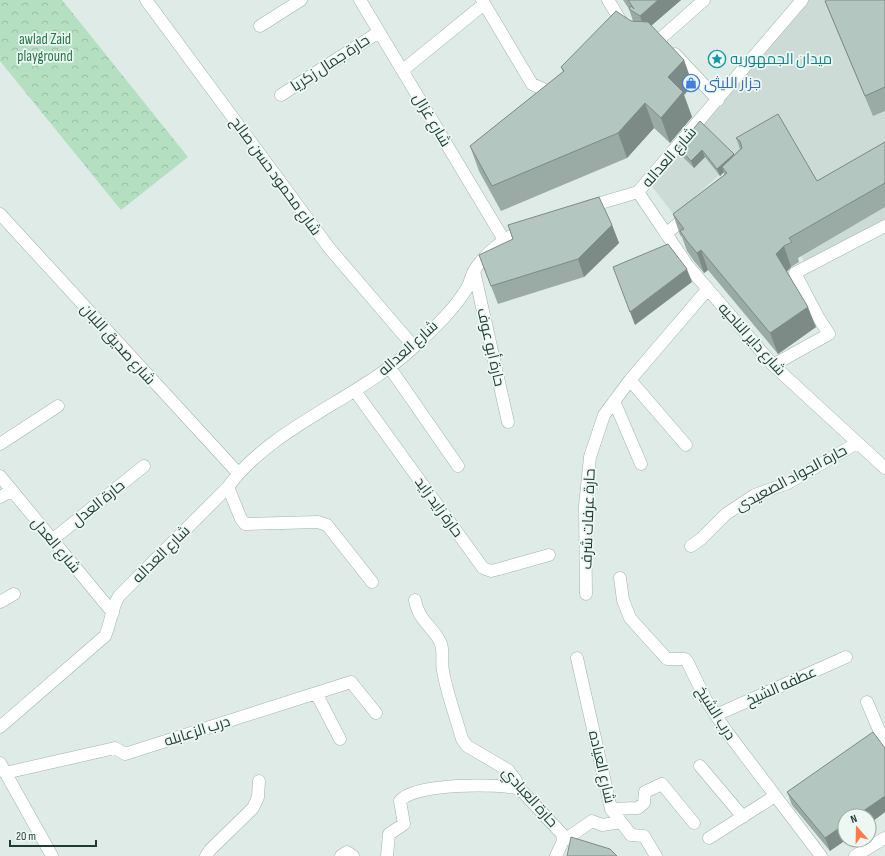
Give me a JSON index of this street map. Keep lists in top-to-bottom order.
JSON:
{
  "streets": {
    "street": [
      "حارة جمال زكريا",
      "شارع غزال",
      "شارع العداله",
      "شارع محمود حسن صالح",
      "شارع داير الناحيه",
      "شارع صديق اللبان",
      "حارة أبو عوف",
      "حارة الجواد الصعيدى",
      "حارة العدل",
      "حارة زايد زايد",
      "حارة عرفات شرف",
      "شارع العدل",
      "عطفه الشيخ",
      "درب الشيخ",
      "درب الزعابله",
      "شارع العياده",
      "حارة العبادي"
    ]
  },
  "crossings": [
    ["حارة جمال زكريا", "شارع غزال"],
    ["شارع غزال", "شارع العداله"],
    ["شارع العداله", "شارع محمود حسن صالح"],
    ["شارع العداله", "شارع داير الناحيه"],
    ["شارع العداله", "شارع صديق اللبان"],
    ["شارع العداله", "حارة أبو عوف"],
    ["شارع العداله", "حارة زايد زايد"],
    ["شارع العداله", "شارع العدل"],
    ["شارع داير الناحيه", "حارة الجواد الصعيدى"],
    ["شارع داير الناحيه", "حارة عرفات شرف"],
    ["حارة العدل", "شارع العدل"],
    ["عطفه الشيخ", "درب الشيخ"]
  ],
  "parks": ["awlad Zaid playground"],
  "places": {
    "place": ["ميدان الجمهوريه"],
    "shop": ["جزار الليثى"]
  },
  "scale_bar": "20 m",
  "north": "top"
}
